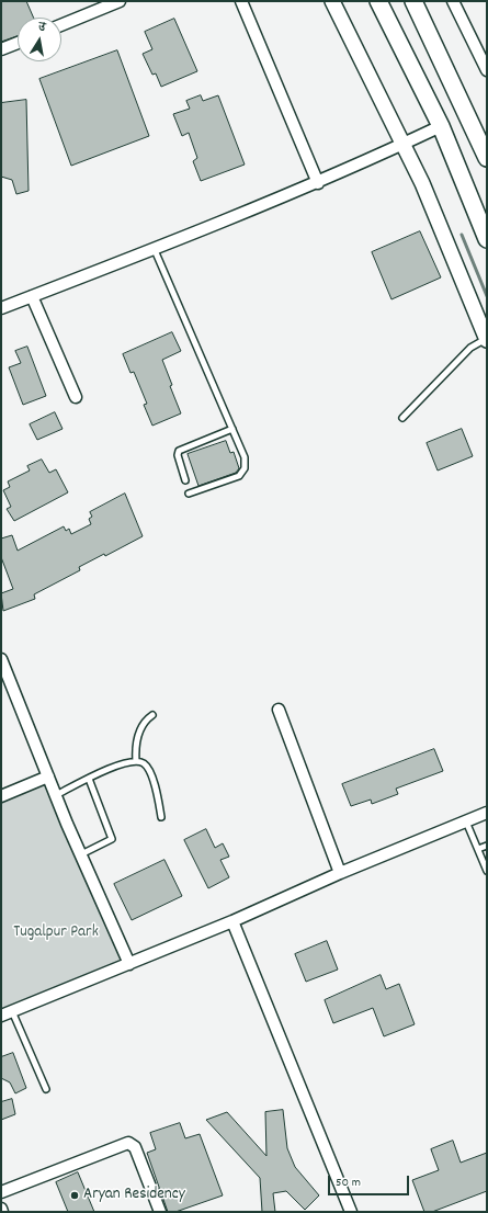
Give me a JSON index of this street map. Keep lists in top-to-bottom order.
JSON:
{
  "parks": ["Tugalpur Park"],
  "places": ["Aryan Residency"],
  "scale_bar": "50 m",
  "north": "top"
}
